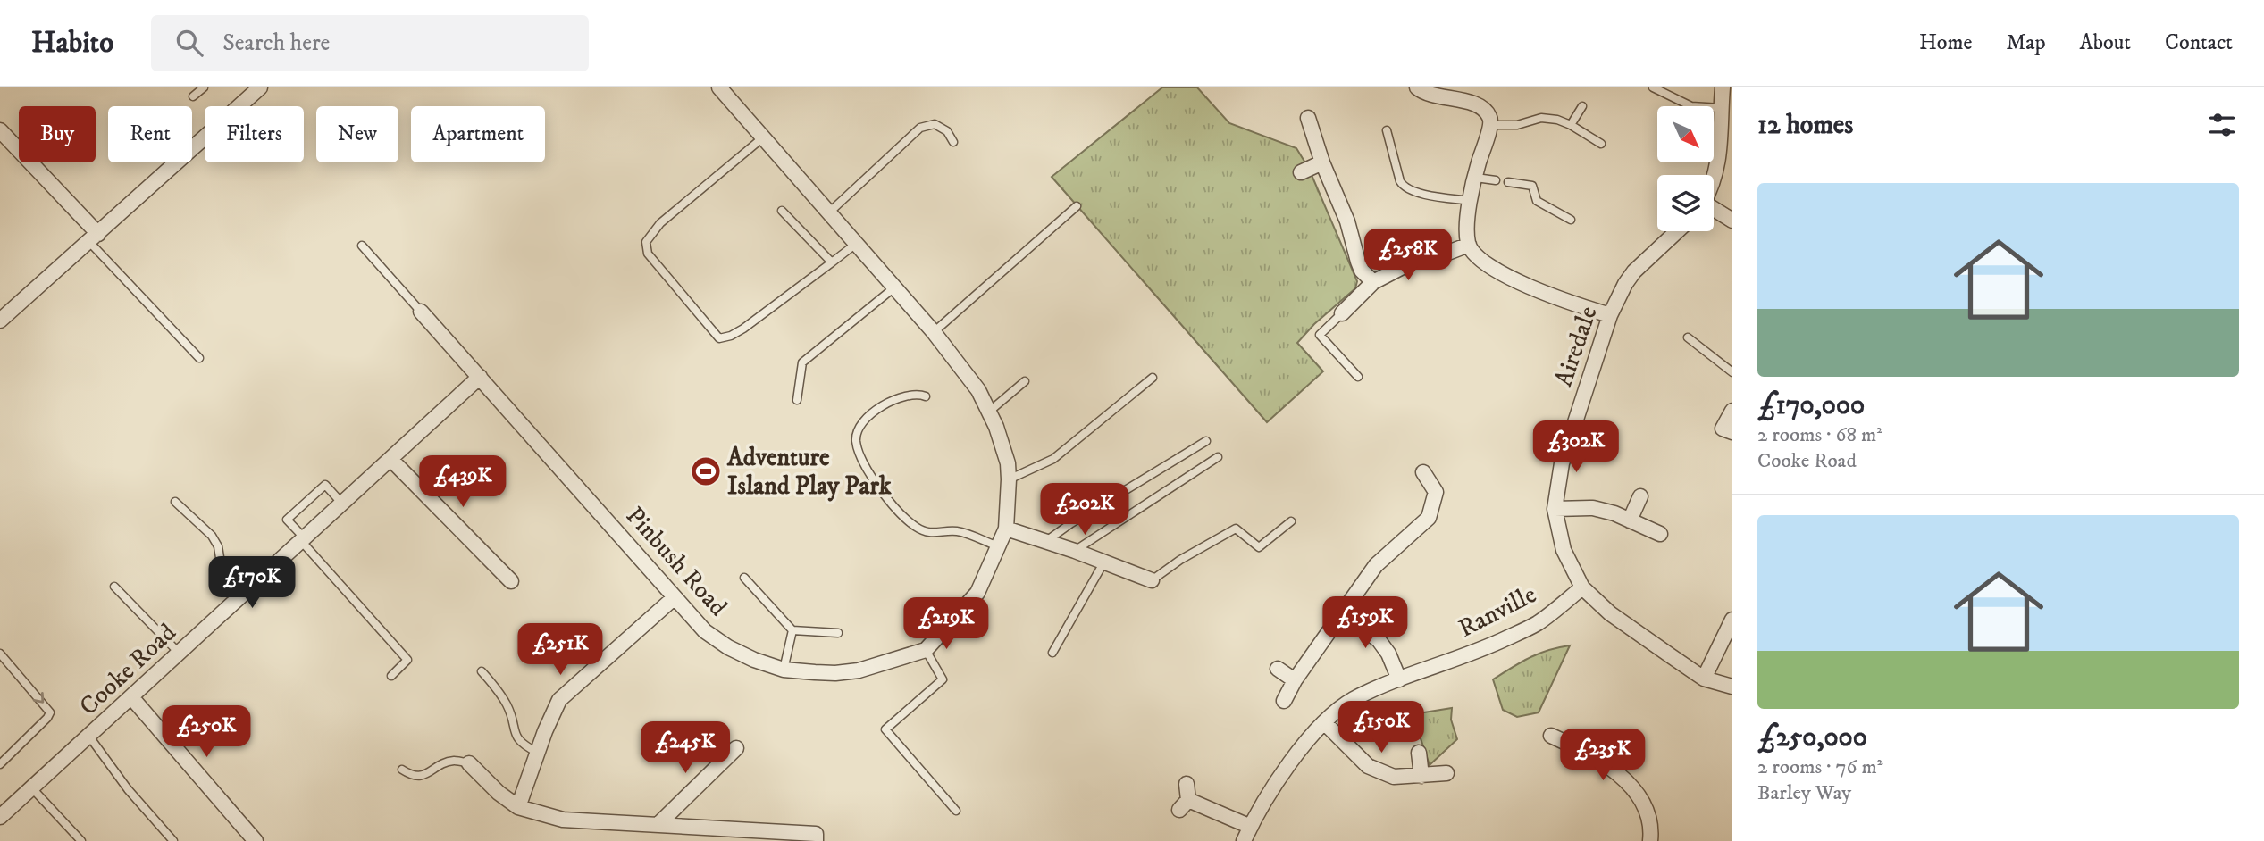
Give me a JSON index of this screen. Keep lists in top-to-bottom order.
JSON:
{
  "streets": {
    "street": [
      "Airedale",
      "Pinbush Road",
      "Ranville",
      "Cooke Road"
    ]
  },
  "crossings": [
    ["Airedale", "Ranville"],
    ["Pinbush Road", "Cooke Road"]
  ],
  "places": {
    "sports": ["Adventure Island Play Park"]
  },
  "north": "bottom right",
  "page": {
    "header": "Habito",
    "search": "Search here",
    "nav": [
      "Home",
      "Map",
      "About",
      "Contact"
    ],
    "heading": "12 homes",
    "chip": [
      "Buy",
      "Rent",
      "Filters",
      "New",
      "Apartment"
    ],
    "list": [
      {
        "name": "£170,000",
        "note": "2 rooms · 68 m² · Cooke Road"
      },
      {
        "name": "£250,000",
        "note": "2 rooms · 76 m² · Barley Way"
      }
    ],
    "price": [
      "£258K",
      "£302K",
      "£439K",
      "£202K",
      "£170K",
      "£159K",
      "£219K",
      "£251K",
      "£150K",
      "£250K",
      "£245K",
      "£235K"
    ]
  }
}
